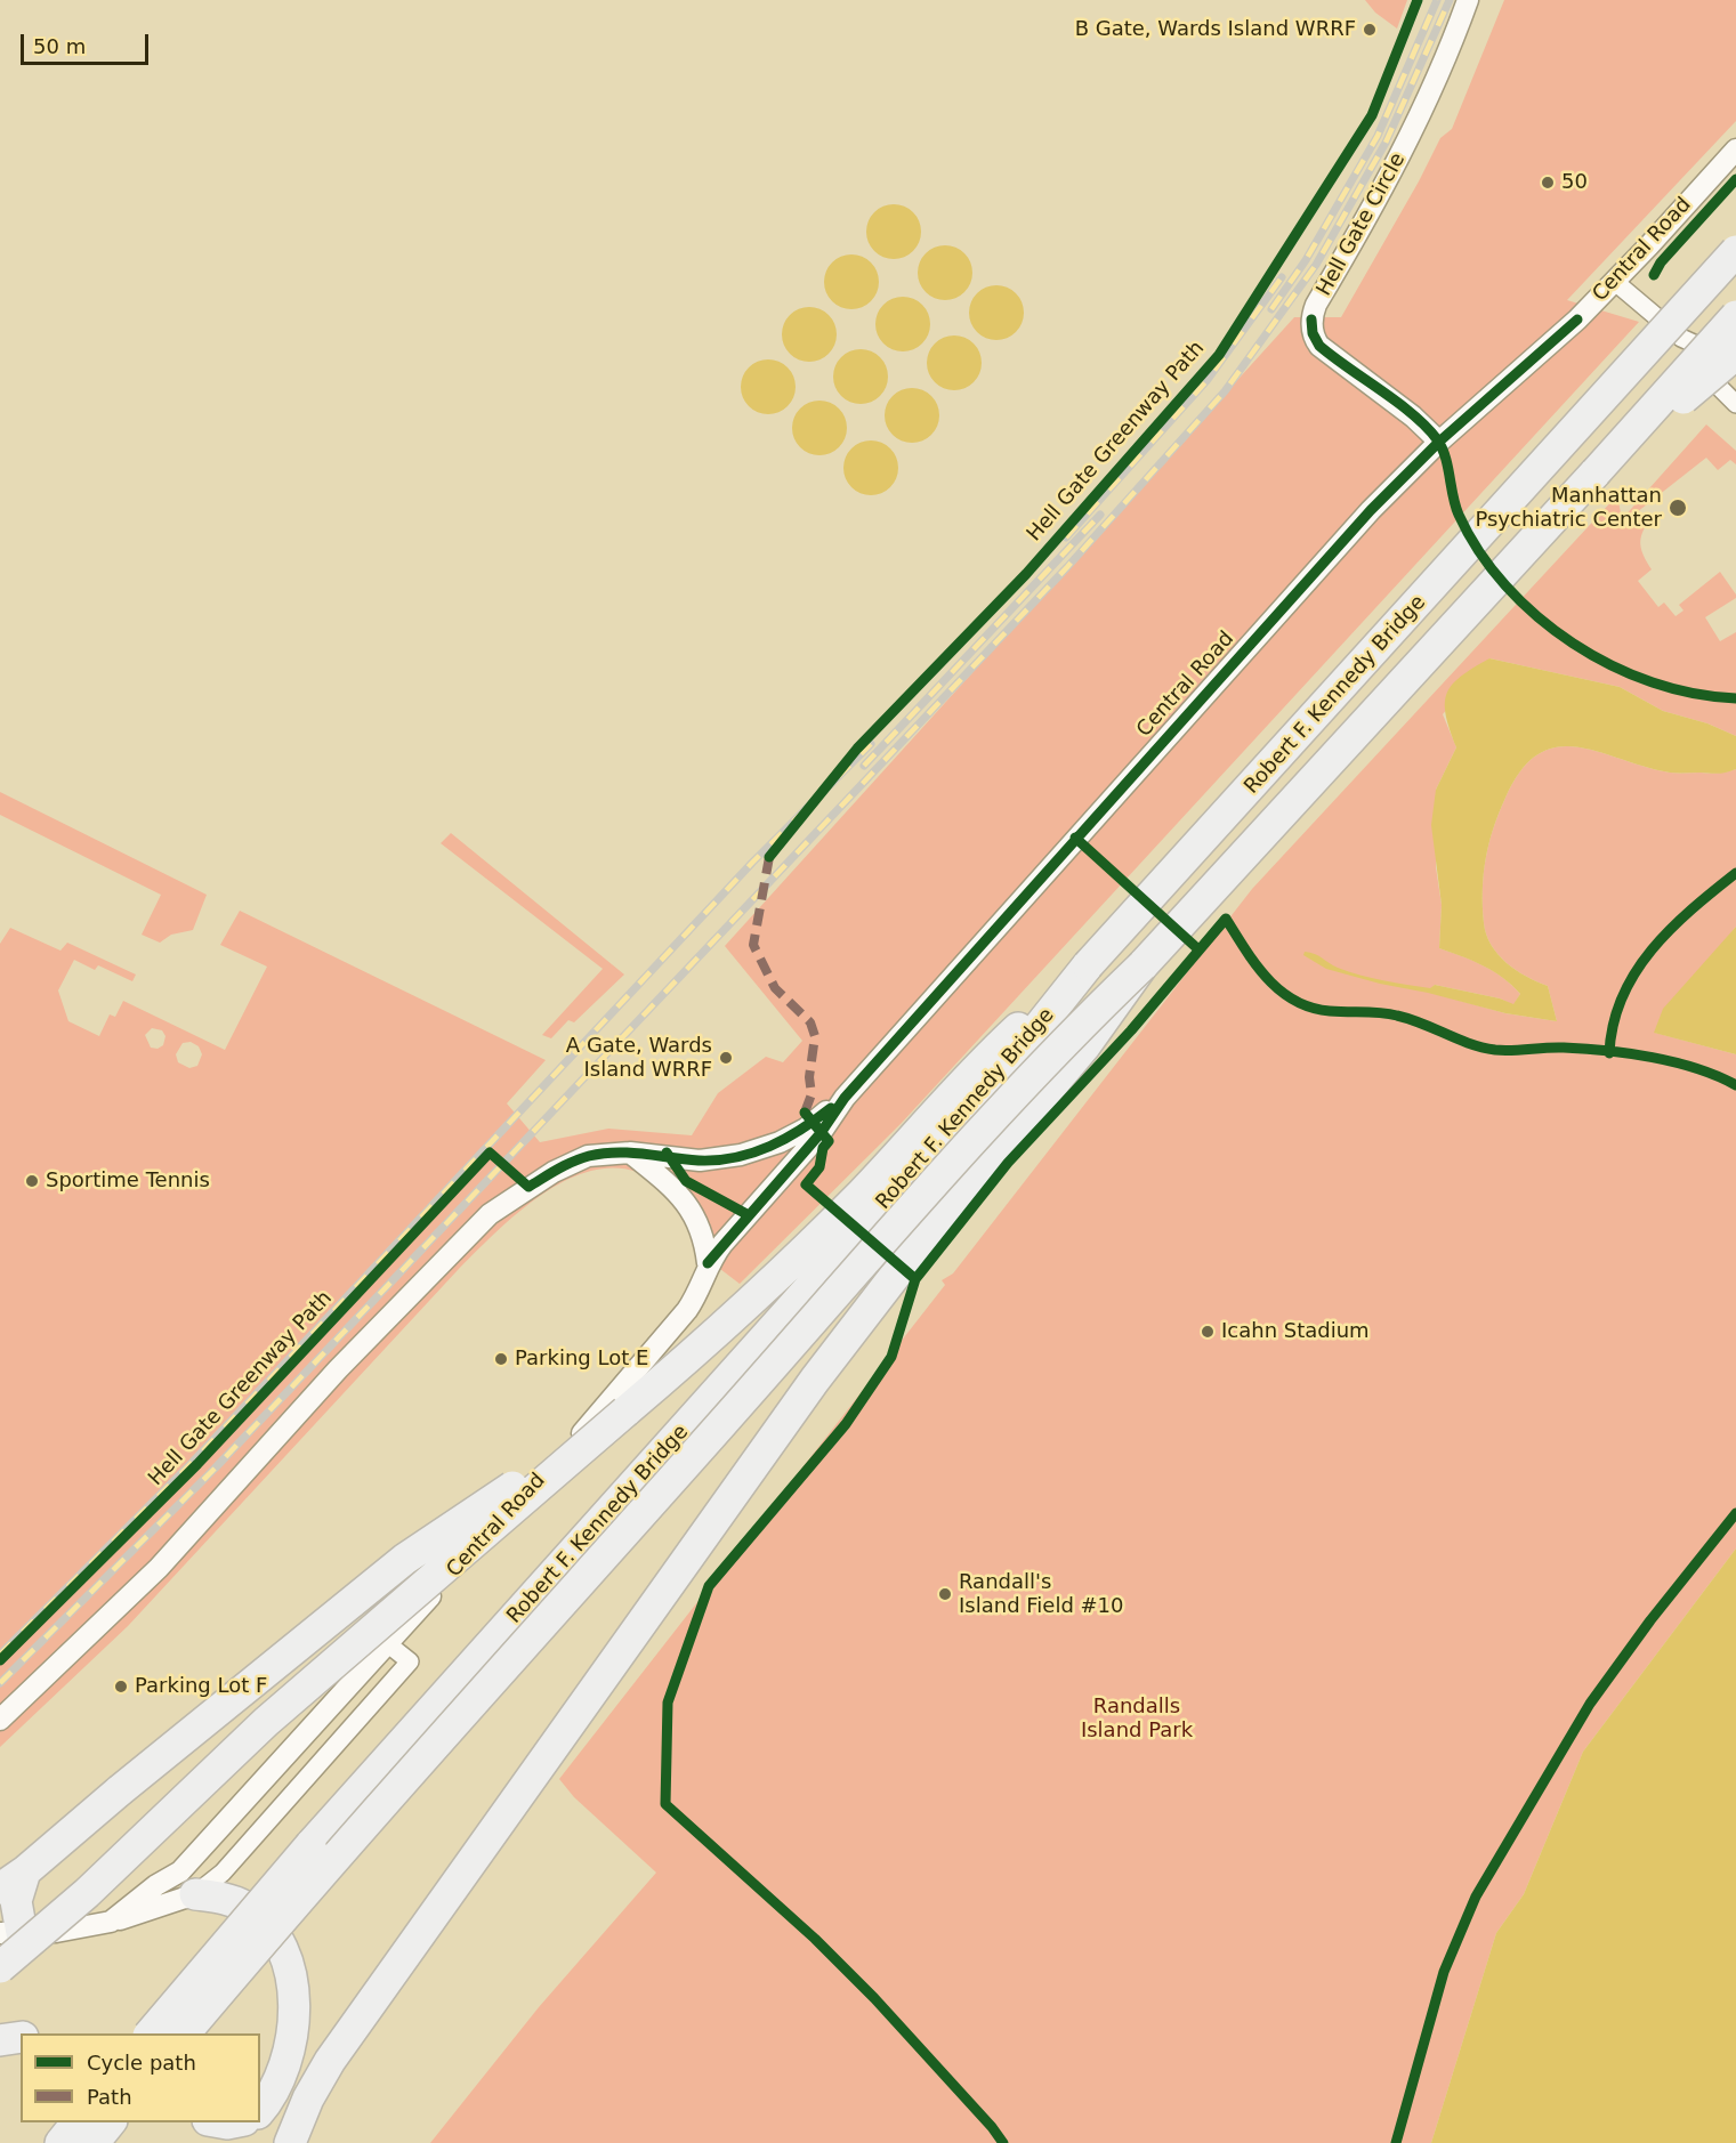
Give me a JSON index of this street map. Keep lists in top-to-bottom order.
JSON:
{
  "streets": {
    "highway": ["Robert F. Kennedy Bridge"],
    "street": ["Hell Gate Circle", "Central Road"],
    "cycle path": ["Hell Gate Greenway Path"]
  },
  "crossings": [
    ["Hell Gate Circle", "Central Road"]
  ],
  "parks": ["Randalls Island Park"],
  "places": [
    "B Gate, Wards Island WRRF",
    "50",
    "Manhattan Psychiatric Center",
    "A Gate, Wards Island WRRF",
    "Sportime Tennis",
    "Icahn Stadium",
    "Parking Lot E",
    "Randall's Island Field #10",
    "Parking Lot F"
  ],
  "legend": ["Cycle path", "Path"],
  "scale_bar": "50 m"
}
